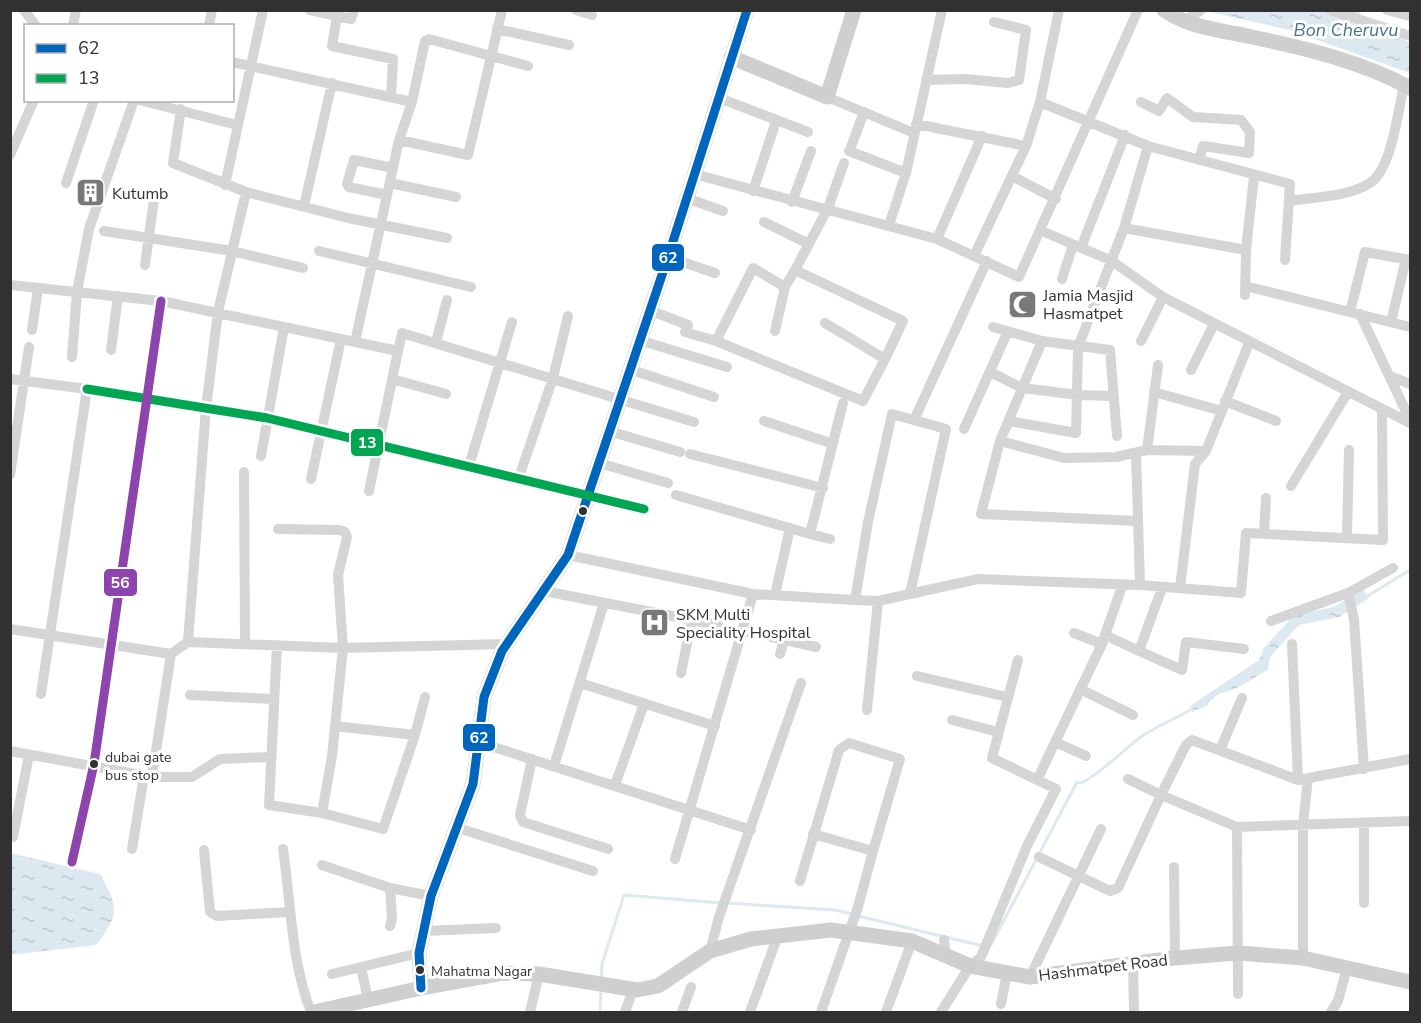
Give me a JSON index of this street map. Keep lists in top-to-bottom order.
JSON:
{
  "streets": {
    "street": ["Hashmatpet Road"]
  },
  "water": ["Bon Cheruvu"],
  "places": {
    "building": ["Kutumb"],
    "mosque": ["Jamia Masjid Hasmatpet"],
    "hospital": ["SKM Multi Speciality Hospital"],
    "other": ["dubai gate bus stop", "Mahatma Nagar"]
  },
  "lines": ["transit line 62", "transit line 56", "transit line 13"],
  "legend": ["62", "13"]
}
